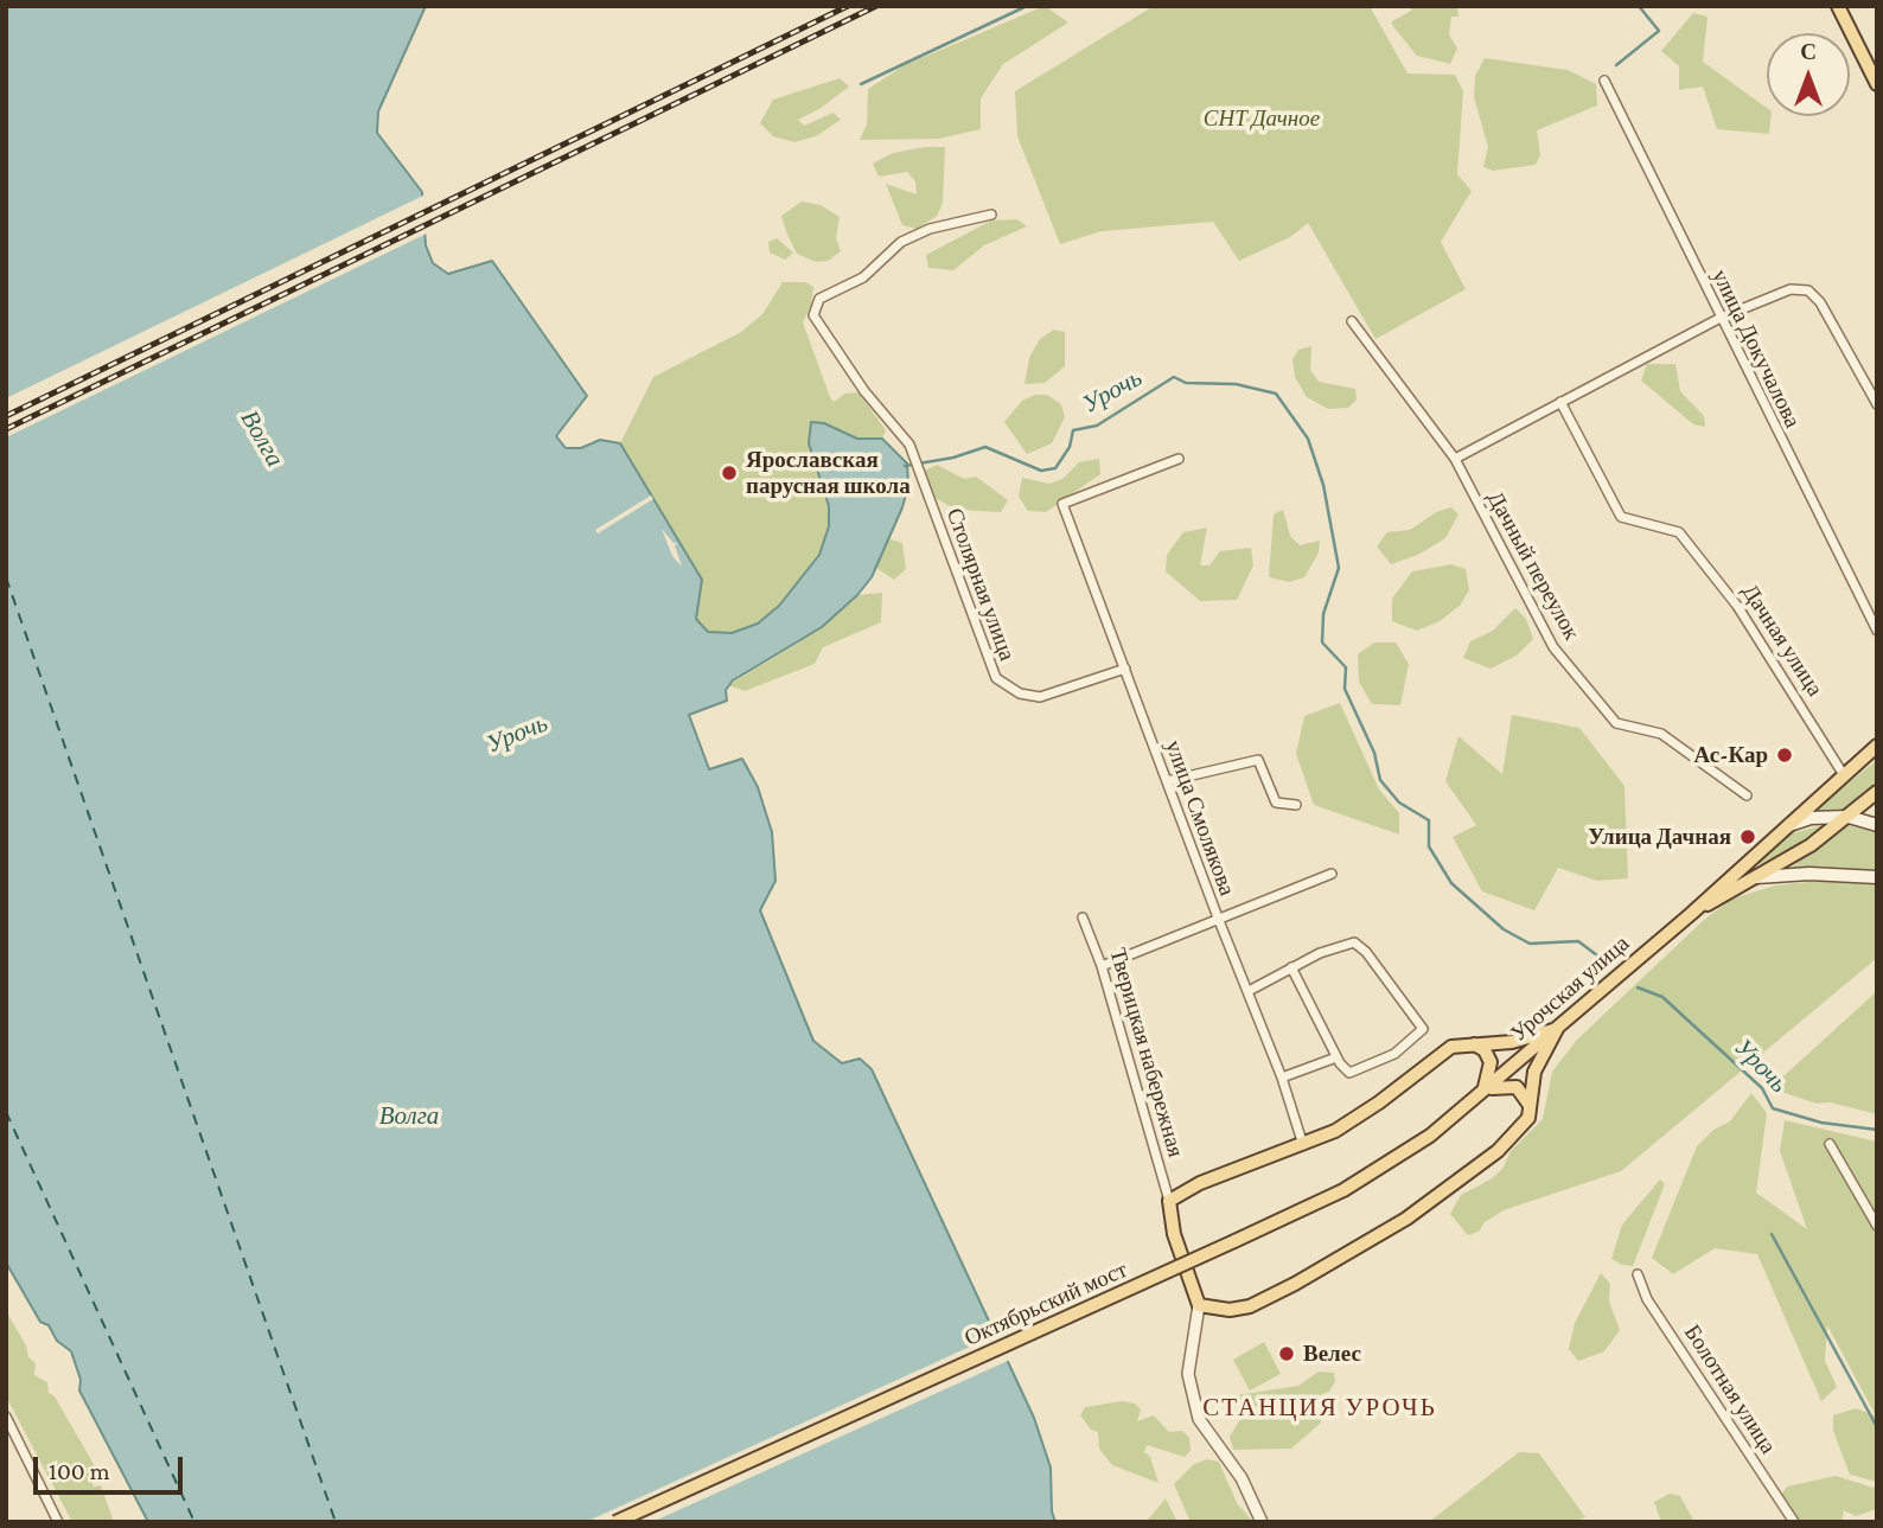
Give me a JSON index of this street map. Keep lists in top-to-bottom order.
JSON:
{
  "streets": {
    "main road": ["Урочская улица", "Октябрьский мост"],
    "street": [
      "улица Докучалова",
      "Дачный переулок",
      "Столярная улица",
      "Дачная улица",
      "улица Смолякова",
      "Тверицкая набережная",
      "Болотная улица"
    ]
  },
  "crossings": [
    ["Столярная улица", "улица Смолякова"],
    ["Дачная улица", "Урочская улица"],
    ["Урочская улица", "Октябрьский мост"]
  ],
  "districts": ["СТАНЦИЯ УРОЧЬ"],
  "water": ["Урочь", "Волга"],
  "parks": ["СНТ Дачное"],
  "places": [
    "Ярославская парусная школа",
    "Ас-Кар",
    "Улица Дачная",
    "Велес"
  ],
  "scale_bar": "100 m",
  "north": "top"
}
